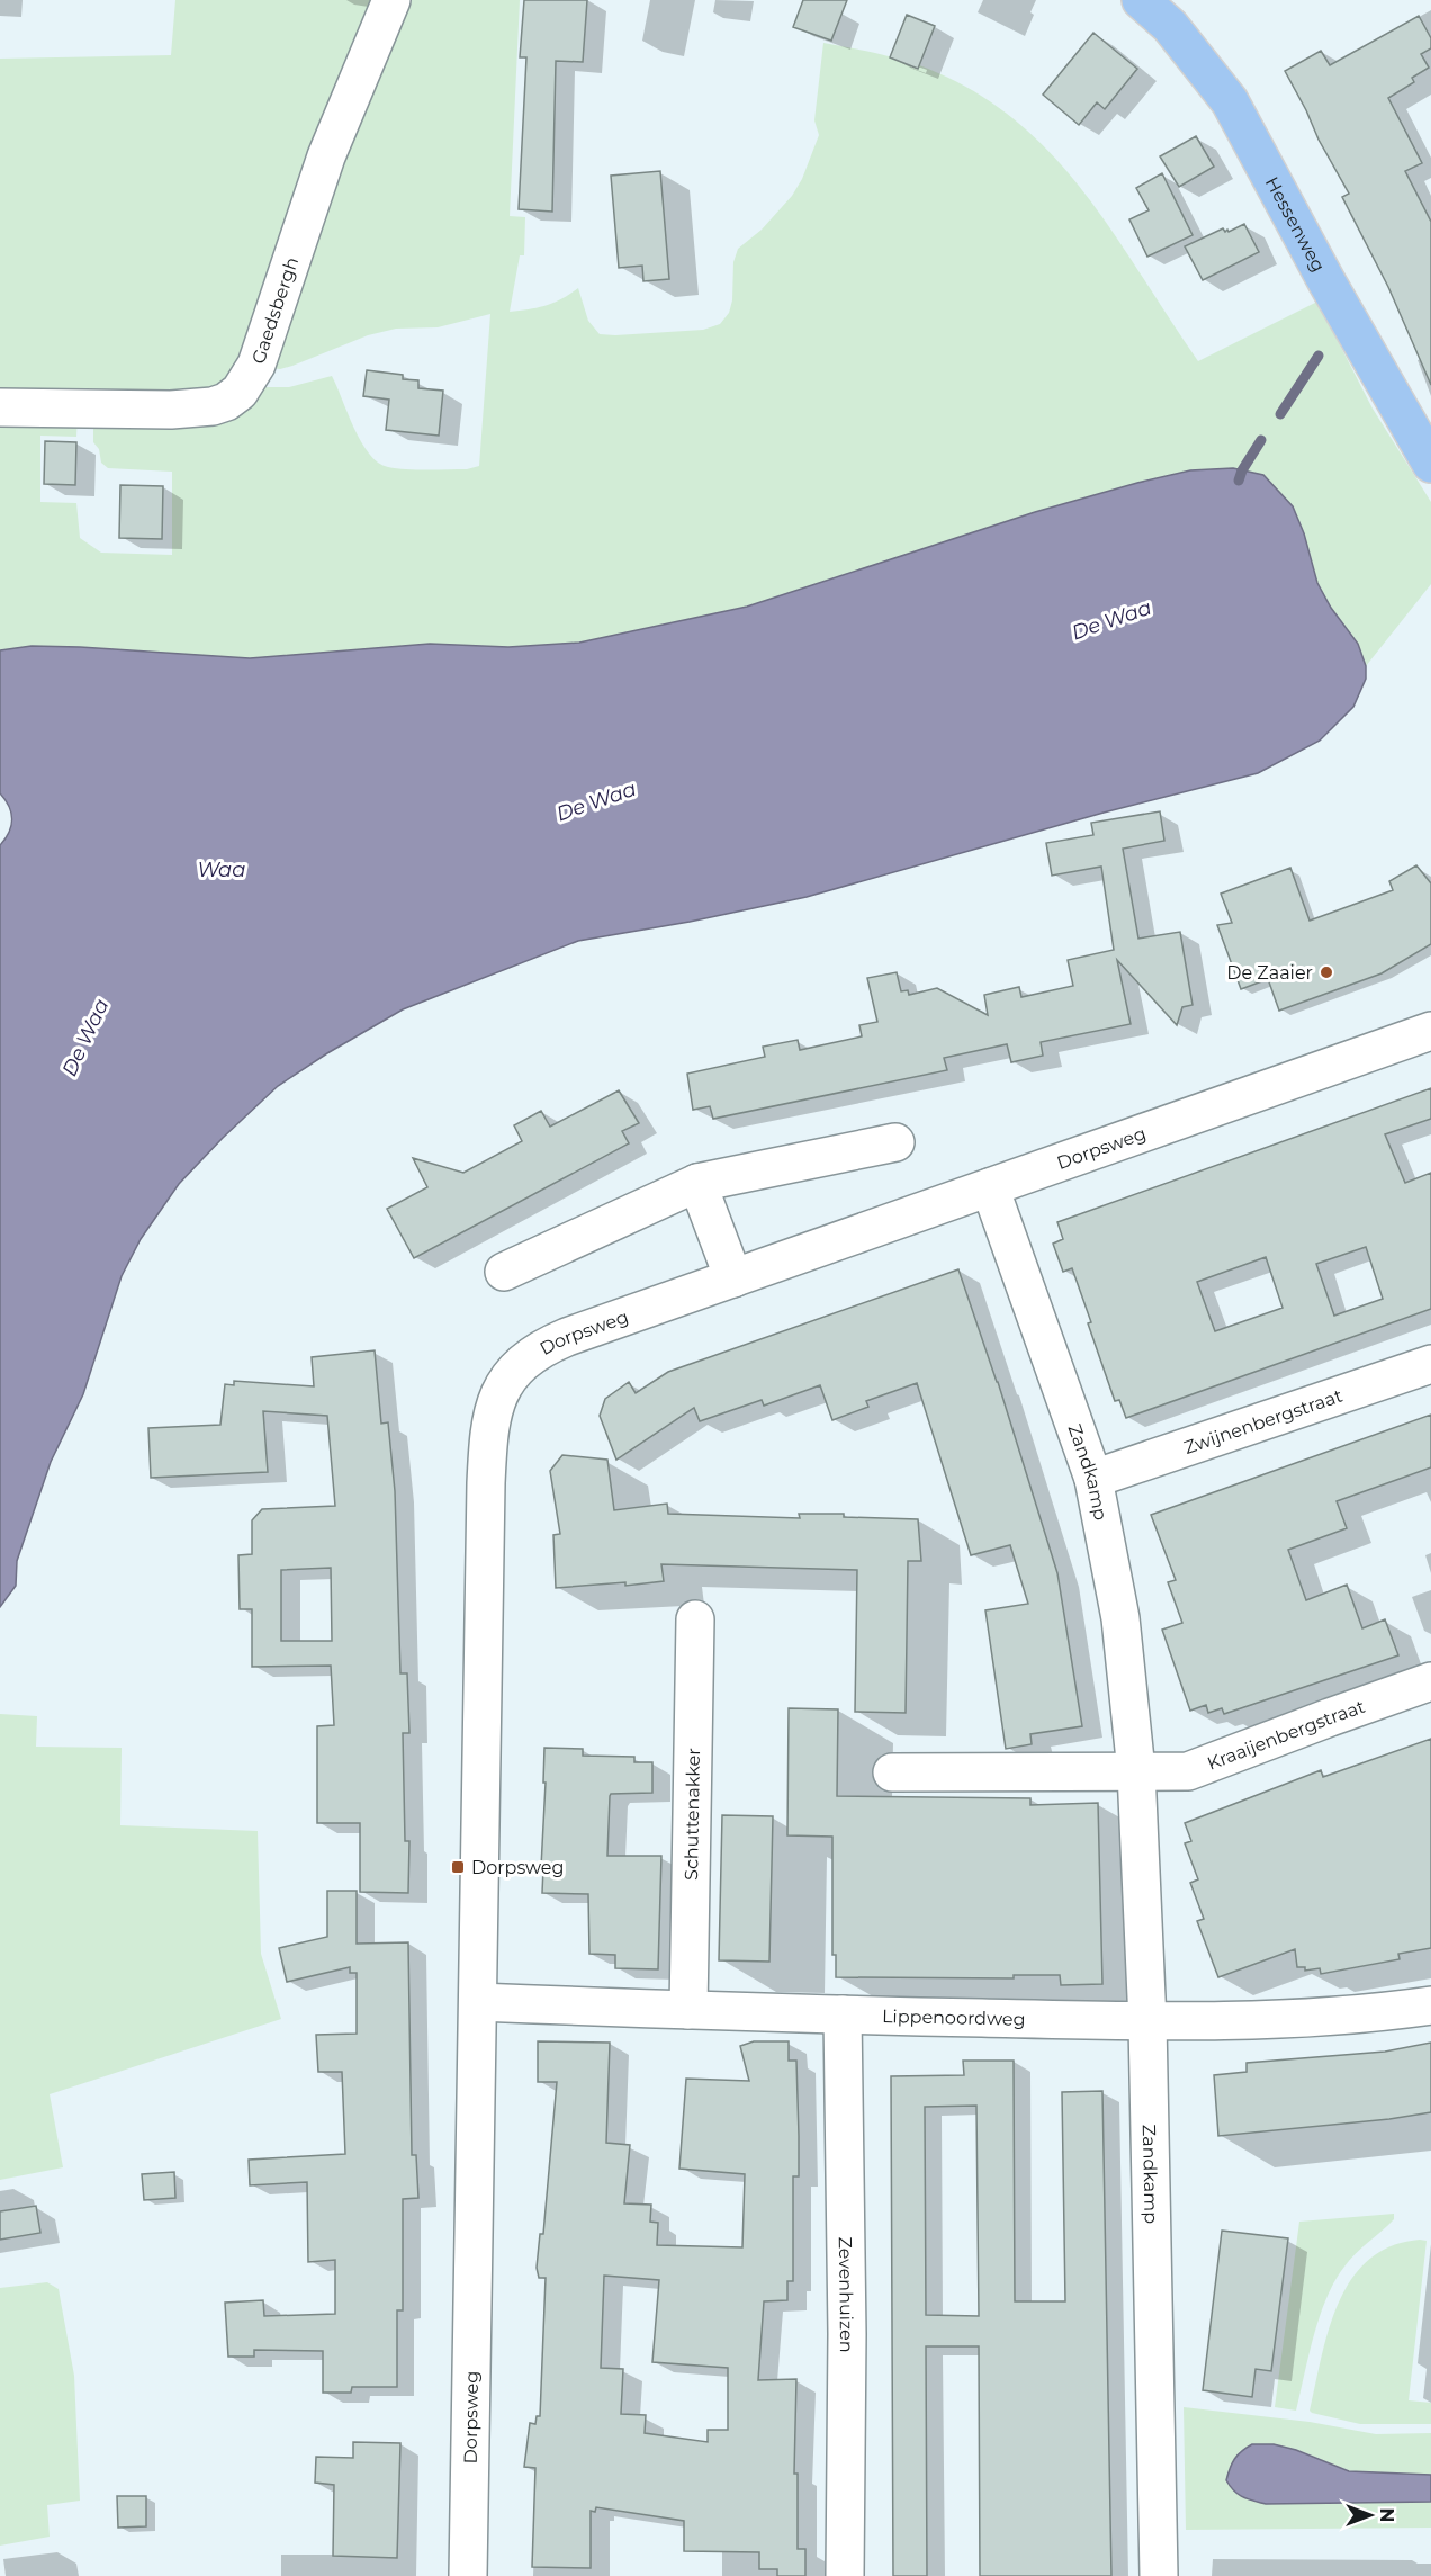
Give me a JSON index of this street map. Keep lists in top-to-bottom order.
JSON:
{
  "streets": {
    "main road": ["Hessenweg"],
    "street": [
      "Gaedsbergh",
      "Dorpsweg",
      "Zwijnenbergstraat",
      "Zandkamp",
      "Kraaijenbergstraat",
      "Schuttenakker",
      "Lippenoordweg",
      "Zevenhuizen"
    ]
  },
  "crossings": [
    ["Dorpsweg", "Zandkamp"],
    ["Dorpsweg", "Lippenoordweg"],
    ["Zwijnenbergstraat", "Zandkamp"],
    ["Zandkamp", "Kraaijenbergstraat"],
    ["Zandkamp", "Lippenoordweg"],
    ["Schuttenakker", "Lippenoordweg"],
    ["Lippenoordweg", "Zevenhuizen"]
  ],
  "water": ["De Waa", "Waa"],
  "places": {
    "other": ["De Zaaier"],
    "transit": ["Dorpsweg"]
  },
  "north": "right"
}
